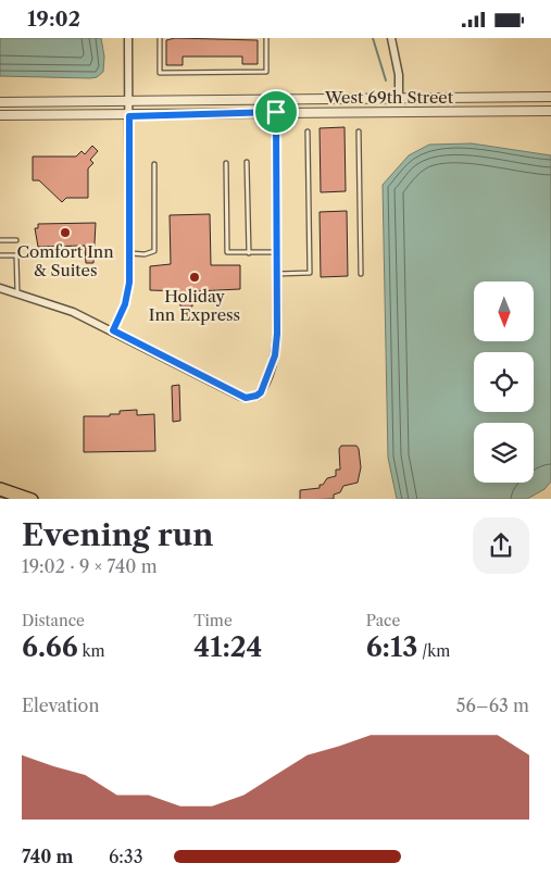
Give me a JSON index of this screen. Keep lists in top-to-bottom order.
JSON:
{
  "streets": {
    "street": ["West 69th Street"]
  },
  "places": ["Comfort Inn & Suites", "Holiday Inn Express"],
  "north": "bottom",
  "page": {
    "status": "19:02",
    "heading": ["Evening run", "19:02 · 9 × 740 m"],
    "stats": [
      ["Distance", "6.66 km"],
      ["Time", "41:24"],
      ["Pace", "6:13 /km"]
    ],
    "chart": ["Elevation", "56–63 m"],
    "list": [
      {
        "name": "740 m",
        "note": "6:33"
      }
    ]
  }
}
